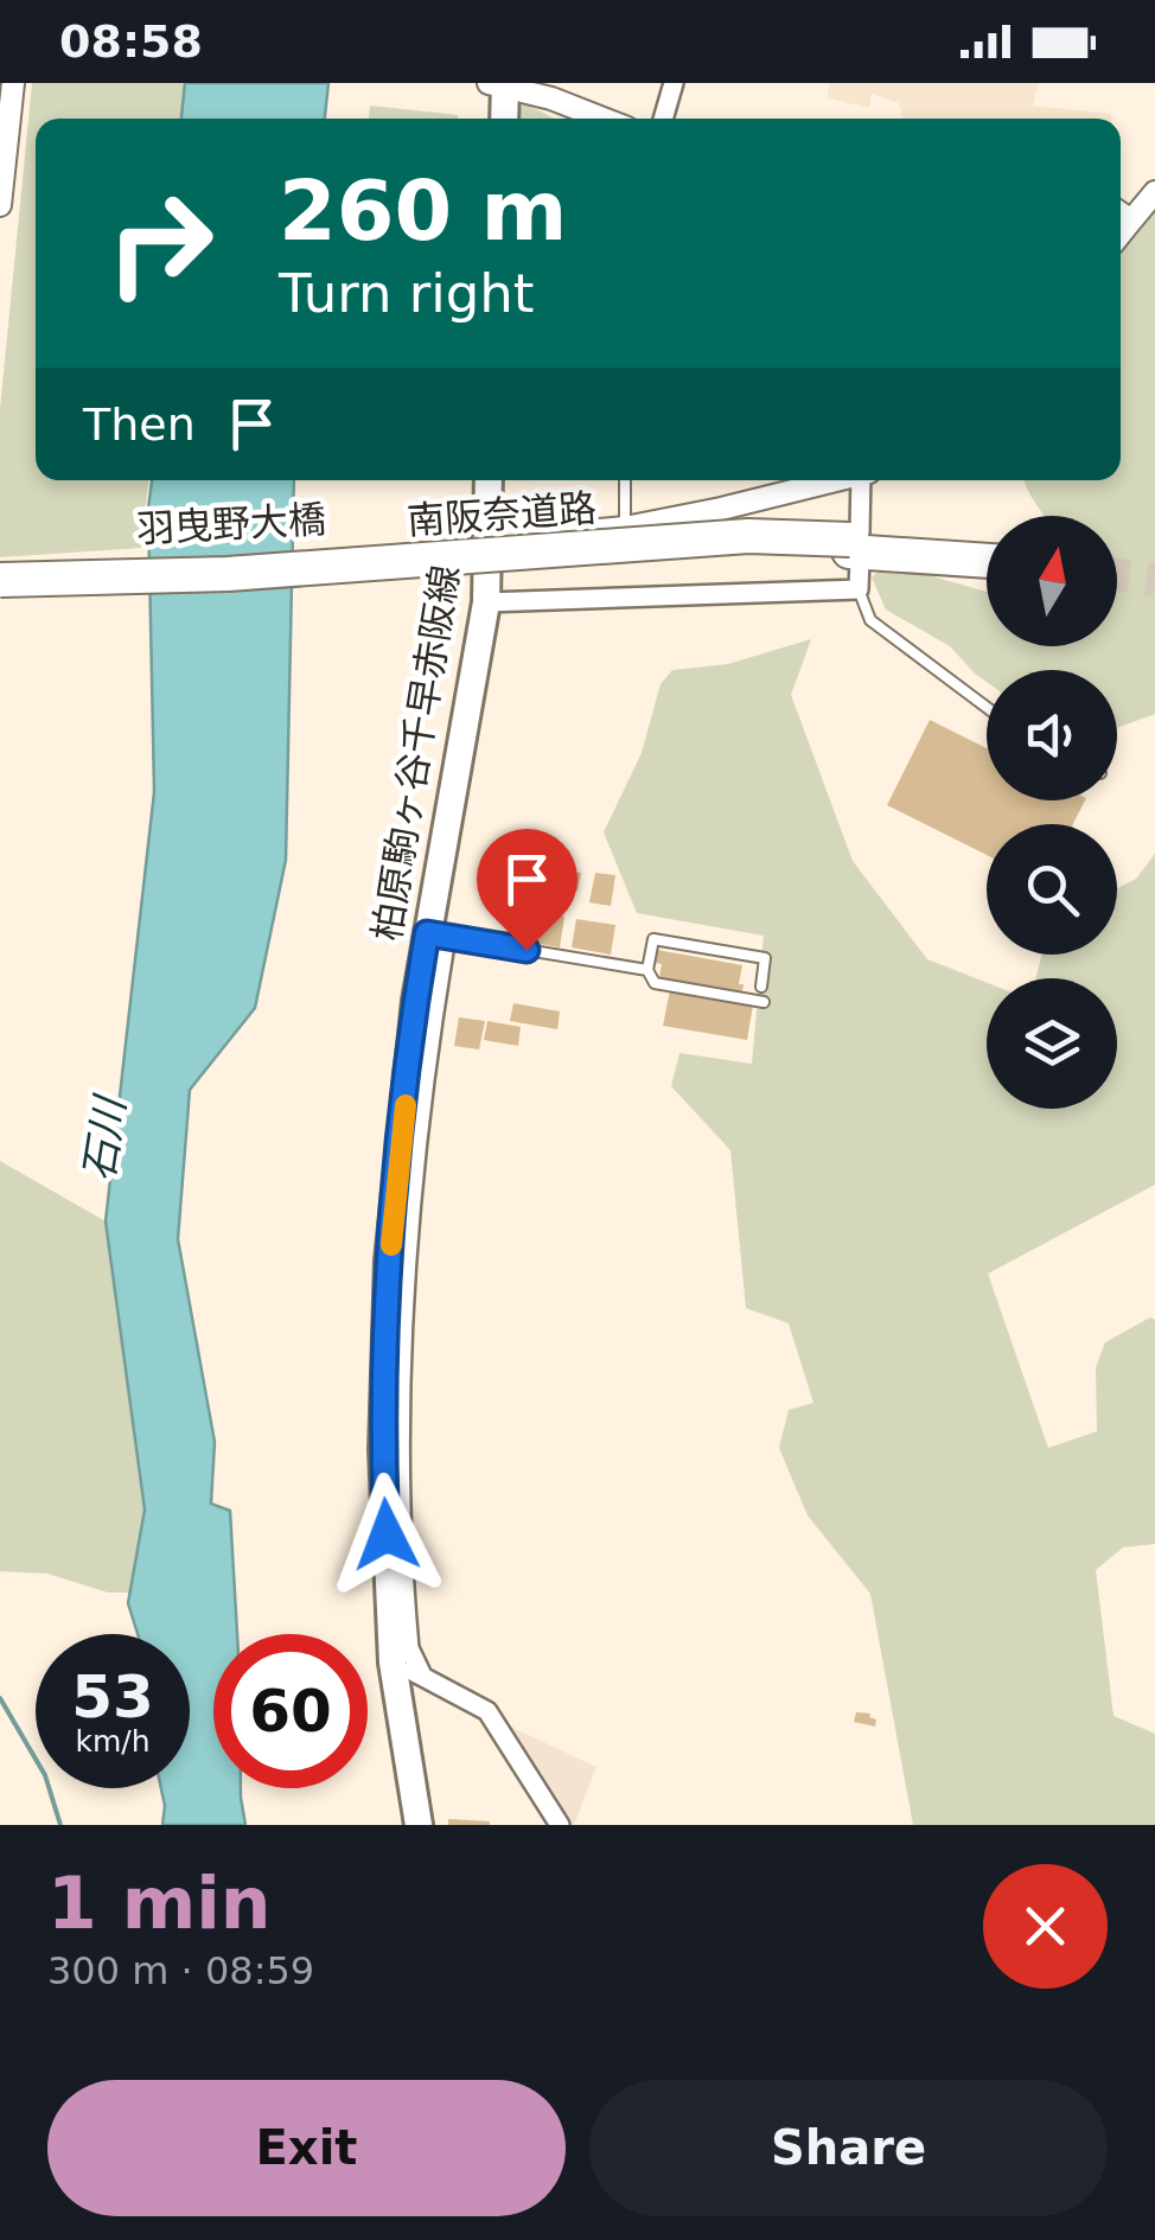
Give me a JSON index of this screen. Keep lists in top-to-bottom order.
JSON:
{
  "streets": {
    "highway": ["南阪奈道路"],
    "main road": ["柏原駒ヶ谷千早赤阪線"],
    "street": ["羽曳野大橋"]
  },
  "crossings": [
    ["羽曳野大橋", "柏原駒ヶ谷千早赤阪線"]
  ],
  "water": ["石川"],
  "north": "top",
  "page": {
    "status": "08:58",
    "turn": ["260 m", "Turn right"],
    "then": "Then",
    "speed": "53 km/h",
    "limit": "60",
    "heading": ["1 min", "300 m · 08:59"],
    "buttons": ["Exit", "Share"]
  }
}
